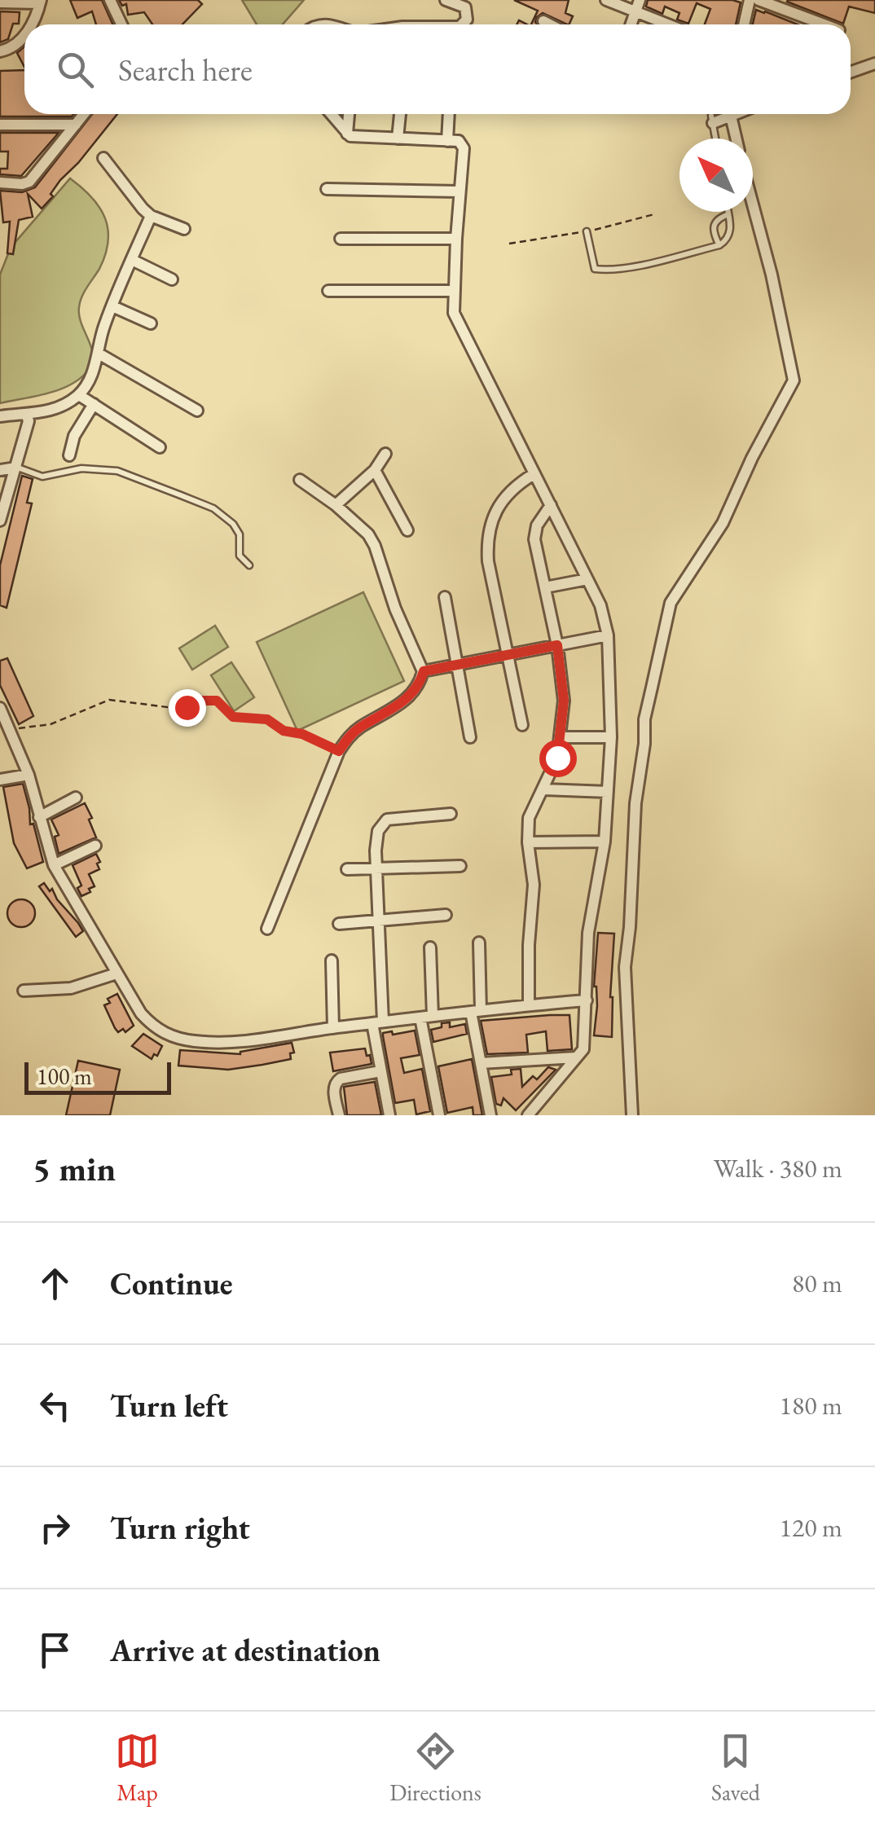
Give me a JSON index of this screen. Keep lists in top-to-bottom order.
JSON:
{
  "scale_bar": "100 m",
  "north": "top left",
  "page": {
    "search": "Search here",
    "scale": "100 m",
    "heading": ["5 min", "Walk · 380 m"],
    "list": [
      ["Continue", "80 m"],
      ["Turn left", "180 m"],
      ["Turn right", "120 m"],
      "Arrive at destination"
    ],
    "nav": ["Map", "Directions", "Saved"]
  }
}
